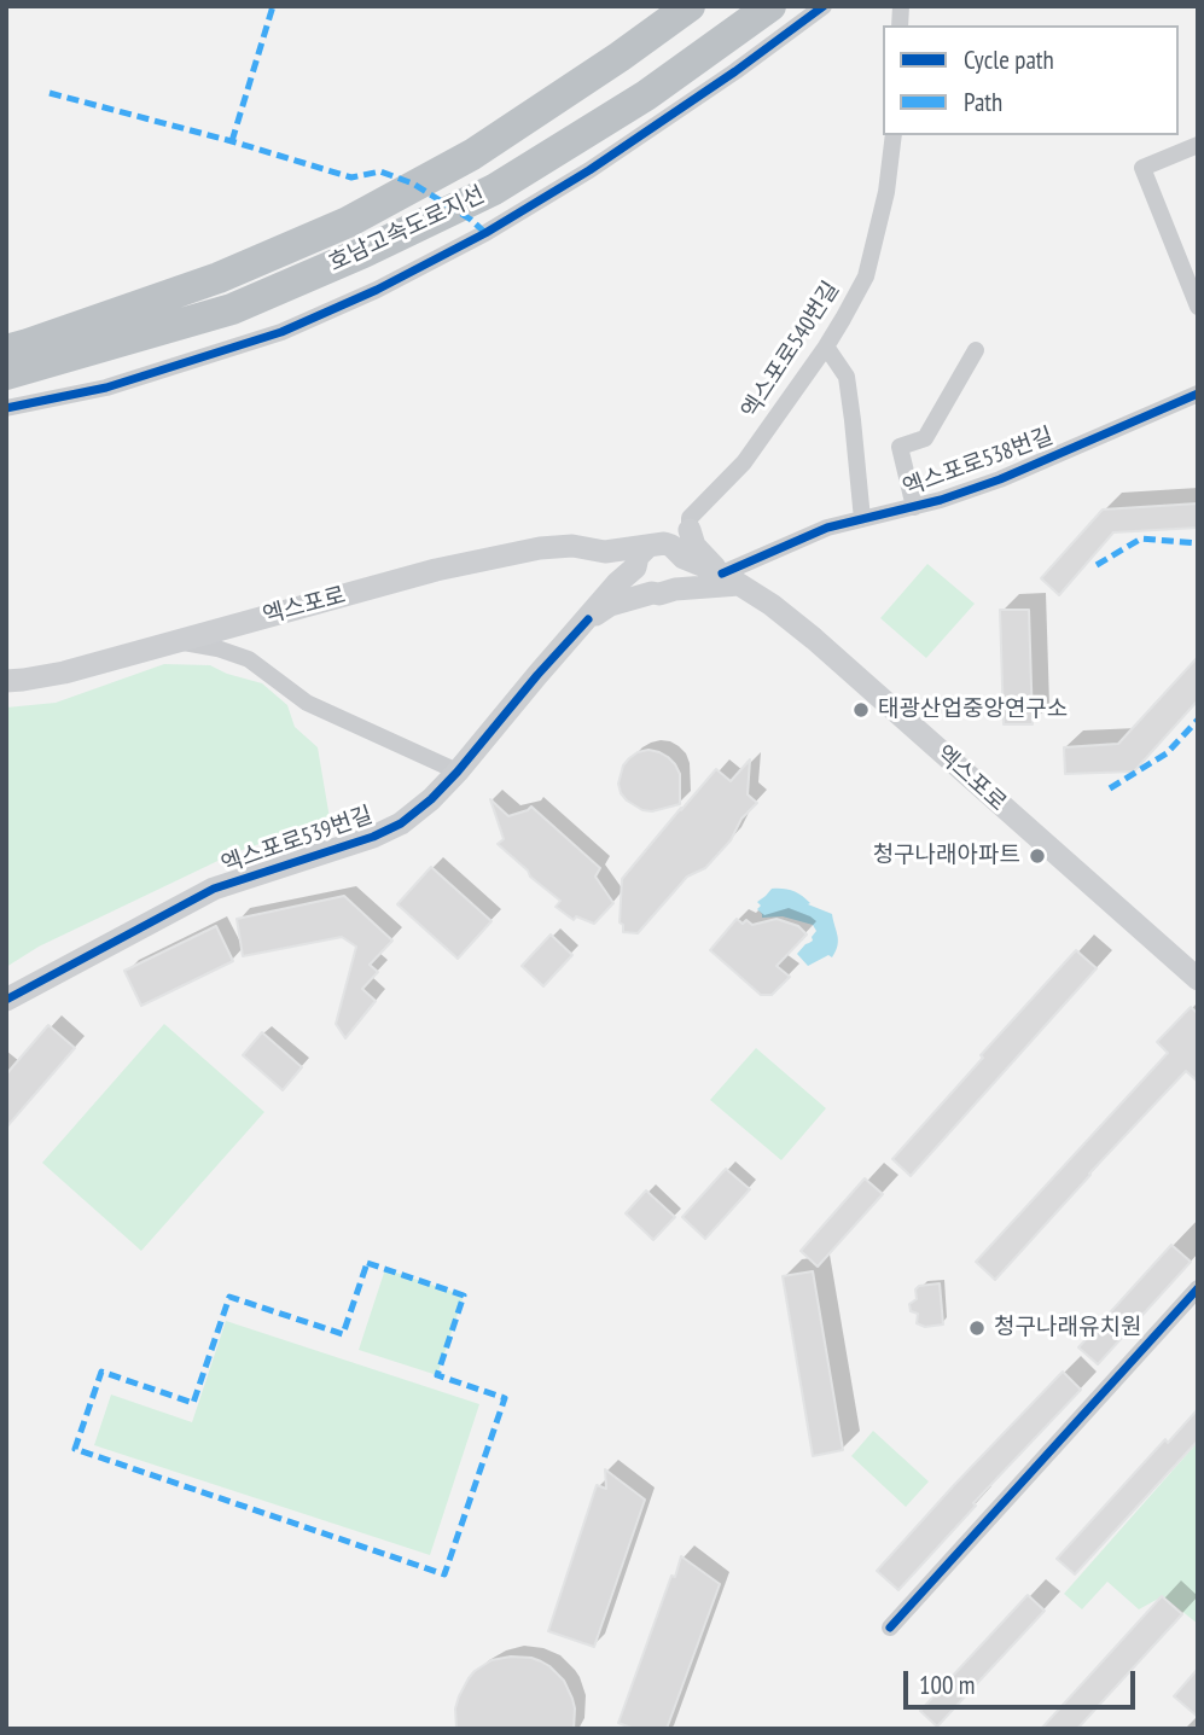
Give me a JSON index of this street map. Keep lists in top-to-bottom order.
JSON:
{
  "streets": {
    "highway": ["호남고속도로지선"],
    "main road": ["엑스포로", "엑스포로539번길"],
    "street": ["엑스포로540번길", "엑스포로538번길"]
  },
  "crossings": [
    ["엑스포로540번길", "엑스포로"],
    ["엑스포로540번길", "엑스포로539번길"],
    ["엑스포로538번길", "엑스포로"],
    ["엑스포로", "엑스포로539번길"]
  ],
  "places": ["태광산업중앙연구소", "청구나래아파트", "청구나래유치원"],
  "legend": ["Cycle path", "Path"],
  "scale_bar": "100 m"
}
